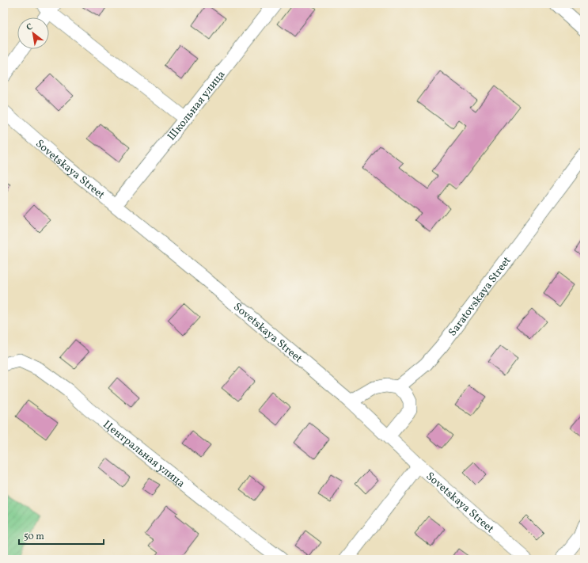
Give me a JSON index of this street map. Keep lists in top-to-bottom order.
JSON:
{
  "streets": {
    "street": [
      "Школьная улица",
      "Sovetskaya Street",
      "Saratovskaya Street",
      "Центральная улица"
    ]
  },
  "crossings": [
    ["Школьная улица", "Sovetskaya Street"]
  ],
  "scale_bar": "50 m",
  "north": "top left"
}
